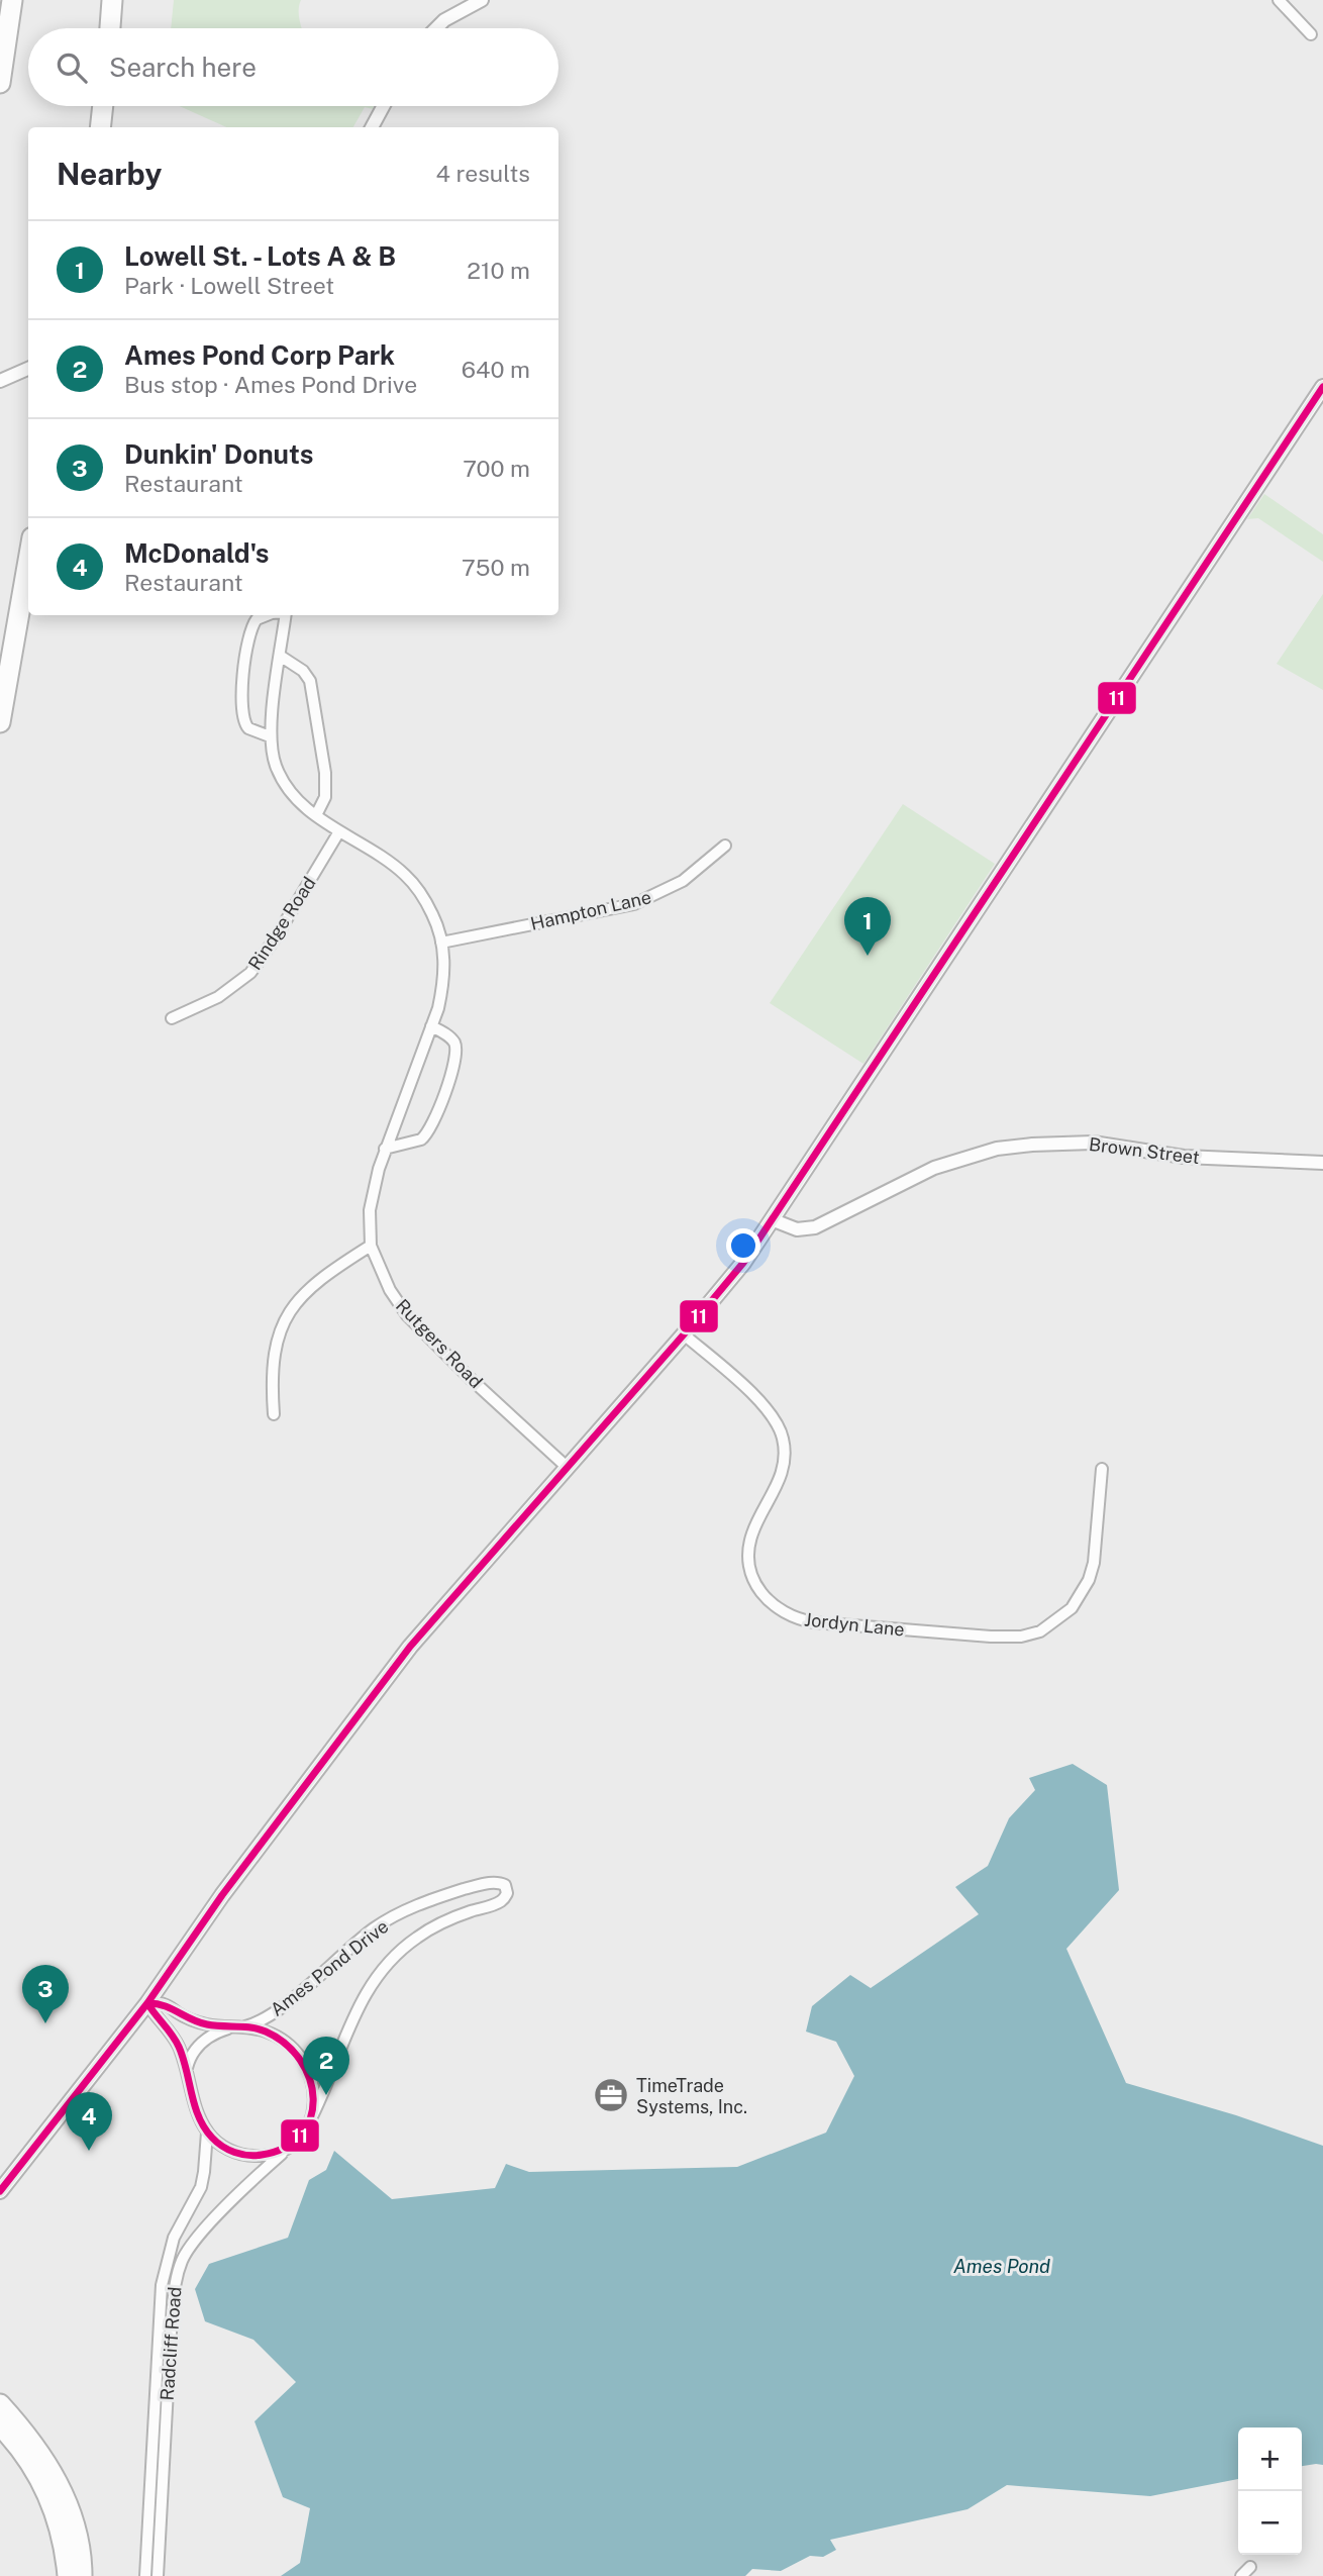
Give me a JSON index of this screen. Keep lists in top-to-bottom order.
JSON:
{
  "streets": {
    "street": [
      "Hampton Lane",
      "Rindge Road",
      "Brown Street",
      "Rutgers Road",
      "Jordyn Lane",
      "Ames Pond Drive",
      "Radcliff Road"
    ]
  },
  "crossings": [
    ["Hampton Lane", "Rutgers Road"],
    ["Rindge Road", "Rutgers Road"],
    ["Ames Pond Drive", "Radcliff Road"]
  ],
  "water": ["Ames Pond"],
  "places": {
    "office": ["TimeTrade Systems, Inc."]
  },
  "lines": ["transit line 11"],
  "page": {
    "search": "Search here",
    "heading": ["Nearby", "4 results"],
    "list": [
      {
        "mark": "1",
        "name": "Lowell St. - Lots A & B",
        "note": "Park · Lowell Street",
        "value": "210 m"
      },
      {
        "mark": "2",
        "name": "Ames Pond Corp Park",
        "note": "Bus stop · Ames Pond Drive",
        "value": "640 m"
      },
      {
        "mark": "3",
        "name": "Dunkin' Donuts",
        "note": "Restaurant",
        "value": "700 m"
      },
      {
        "mark": "4",
        "name": "McDonald's",
        "note": "Restaurant",
        "value": "750 m"
      }
    ],
    "pins": [
      "1",
      "3",
      "2",
      "4"
    ],
    "map_buttons": ["+", "−"]
  }
}
